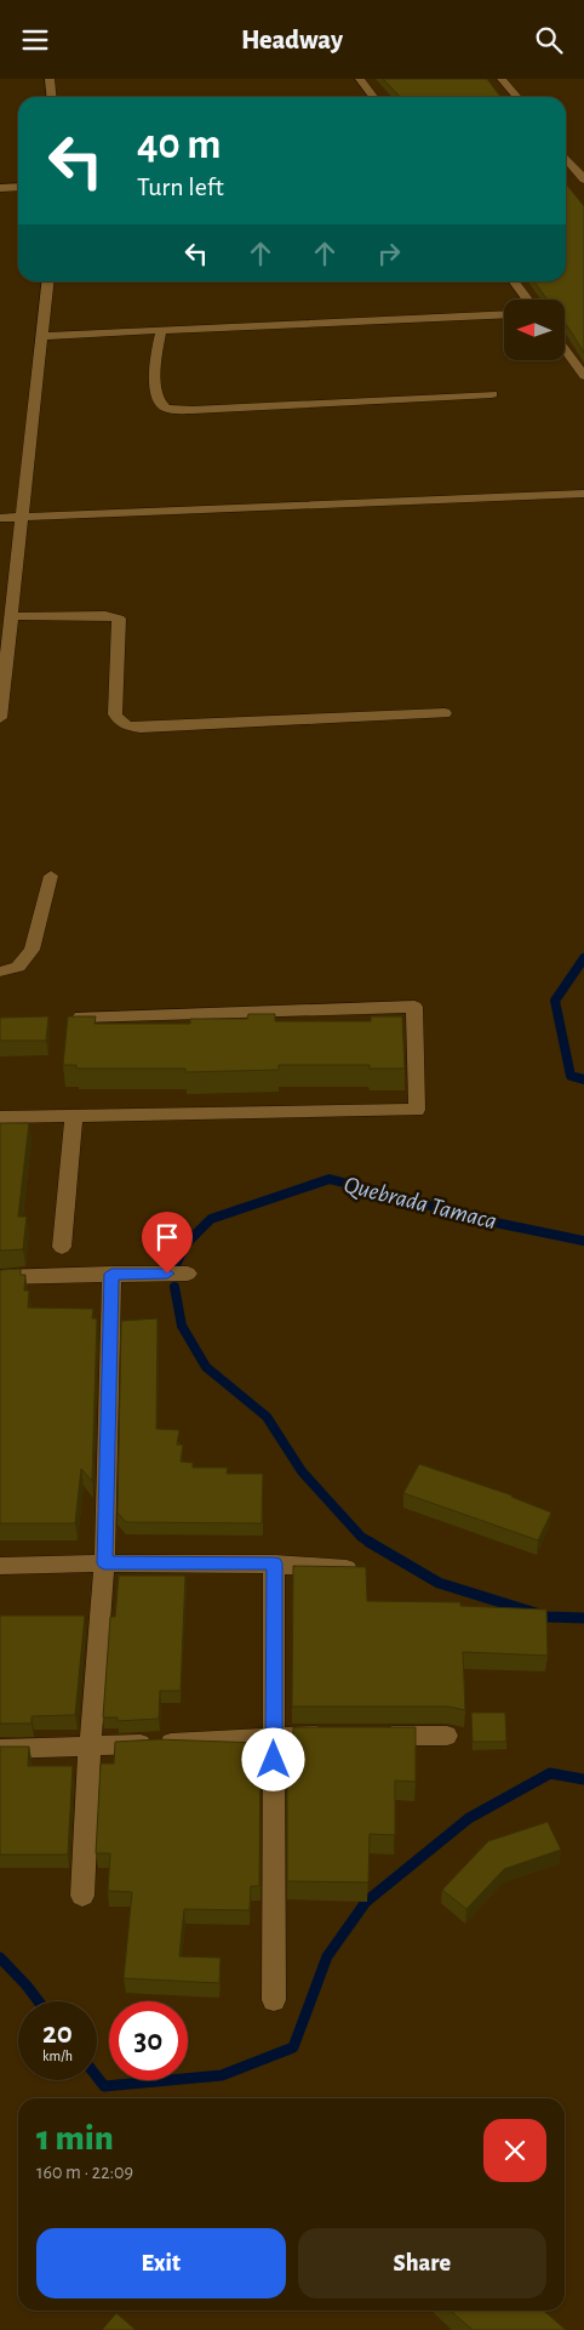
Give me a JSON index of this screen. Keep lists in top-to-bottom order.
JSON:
{
  "water": ["Quebrada Tamaca"],
  "north": "left",
  "page": {
    "header": "Headway",
    "turn": ["40 m", "Turn left"],
    "speed": "20 km/h",
    "limit": "30",
    "heading": ["1 min", "160 m · 22:09"],
    "buttons": ["Exit", "Share"]
  }
}
